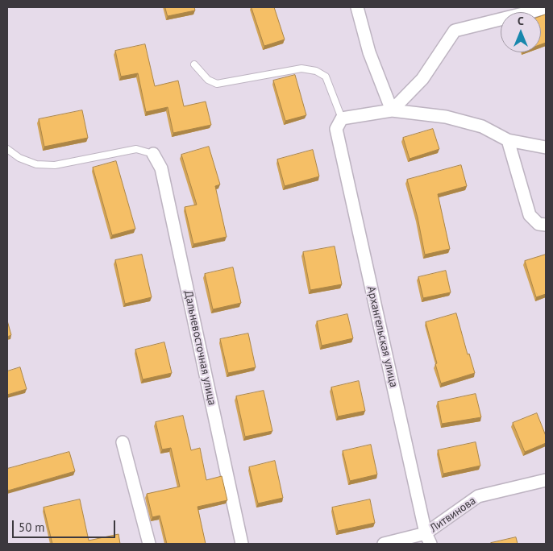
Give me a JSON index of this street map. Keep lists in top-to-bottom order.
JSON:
{
  "streets": {
    "street": ["Архангельская улица", "Дальневосточная улица", "Литвинова"]
  },
  "crossings": [
    ["Архангельская улица", "Литвинова"]
  ],
  "scale_bar": "50 m",
  "north": "top"
}
